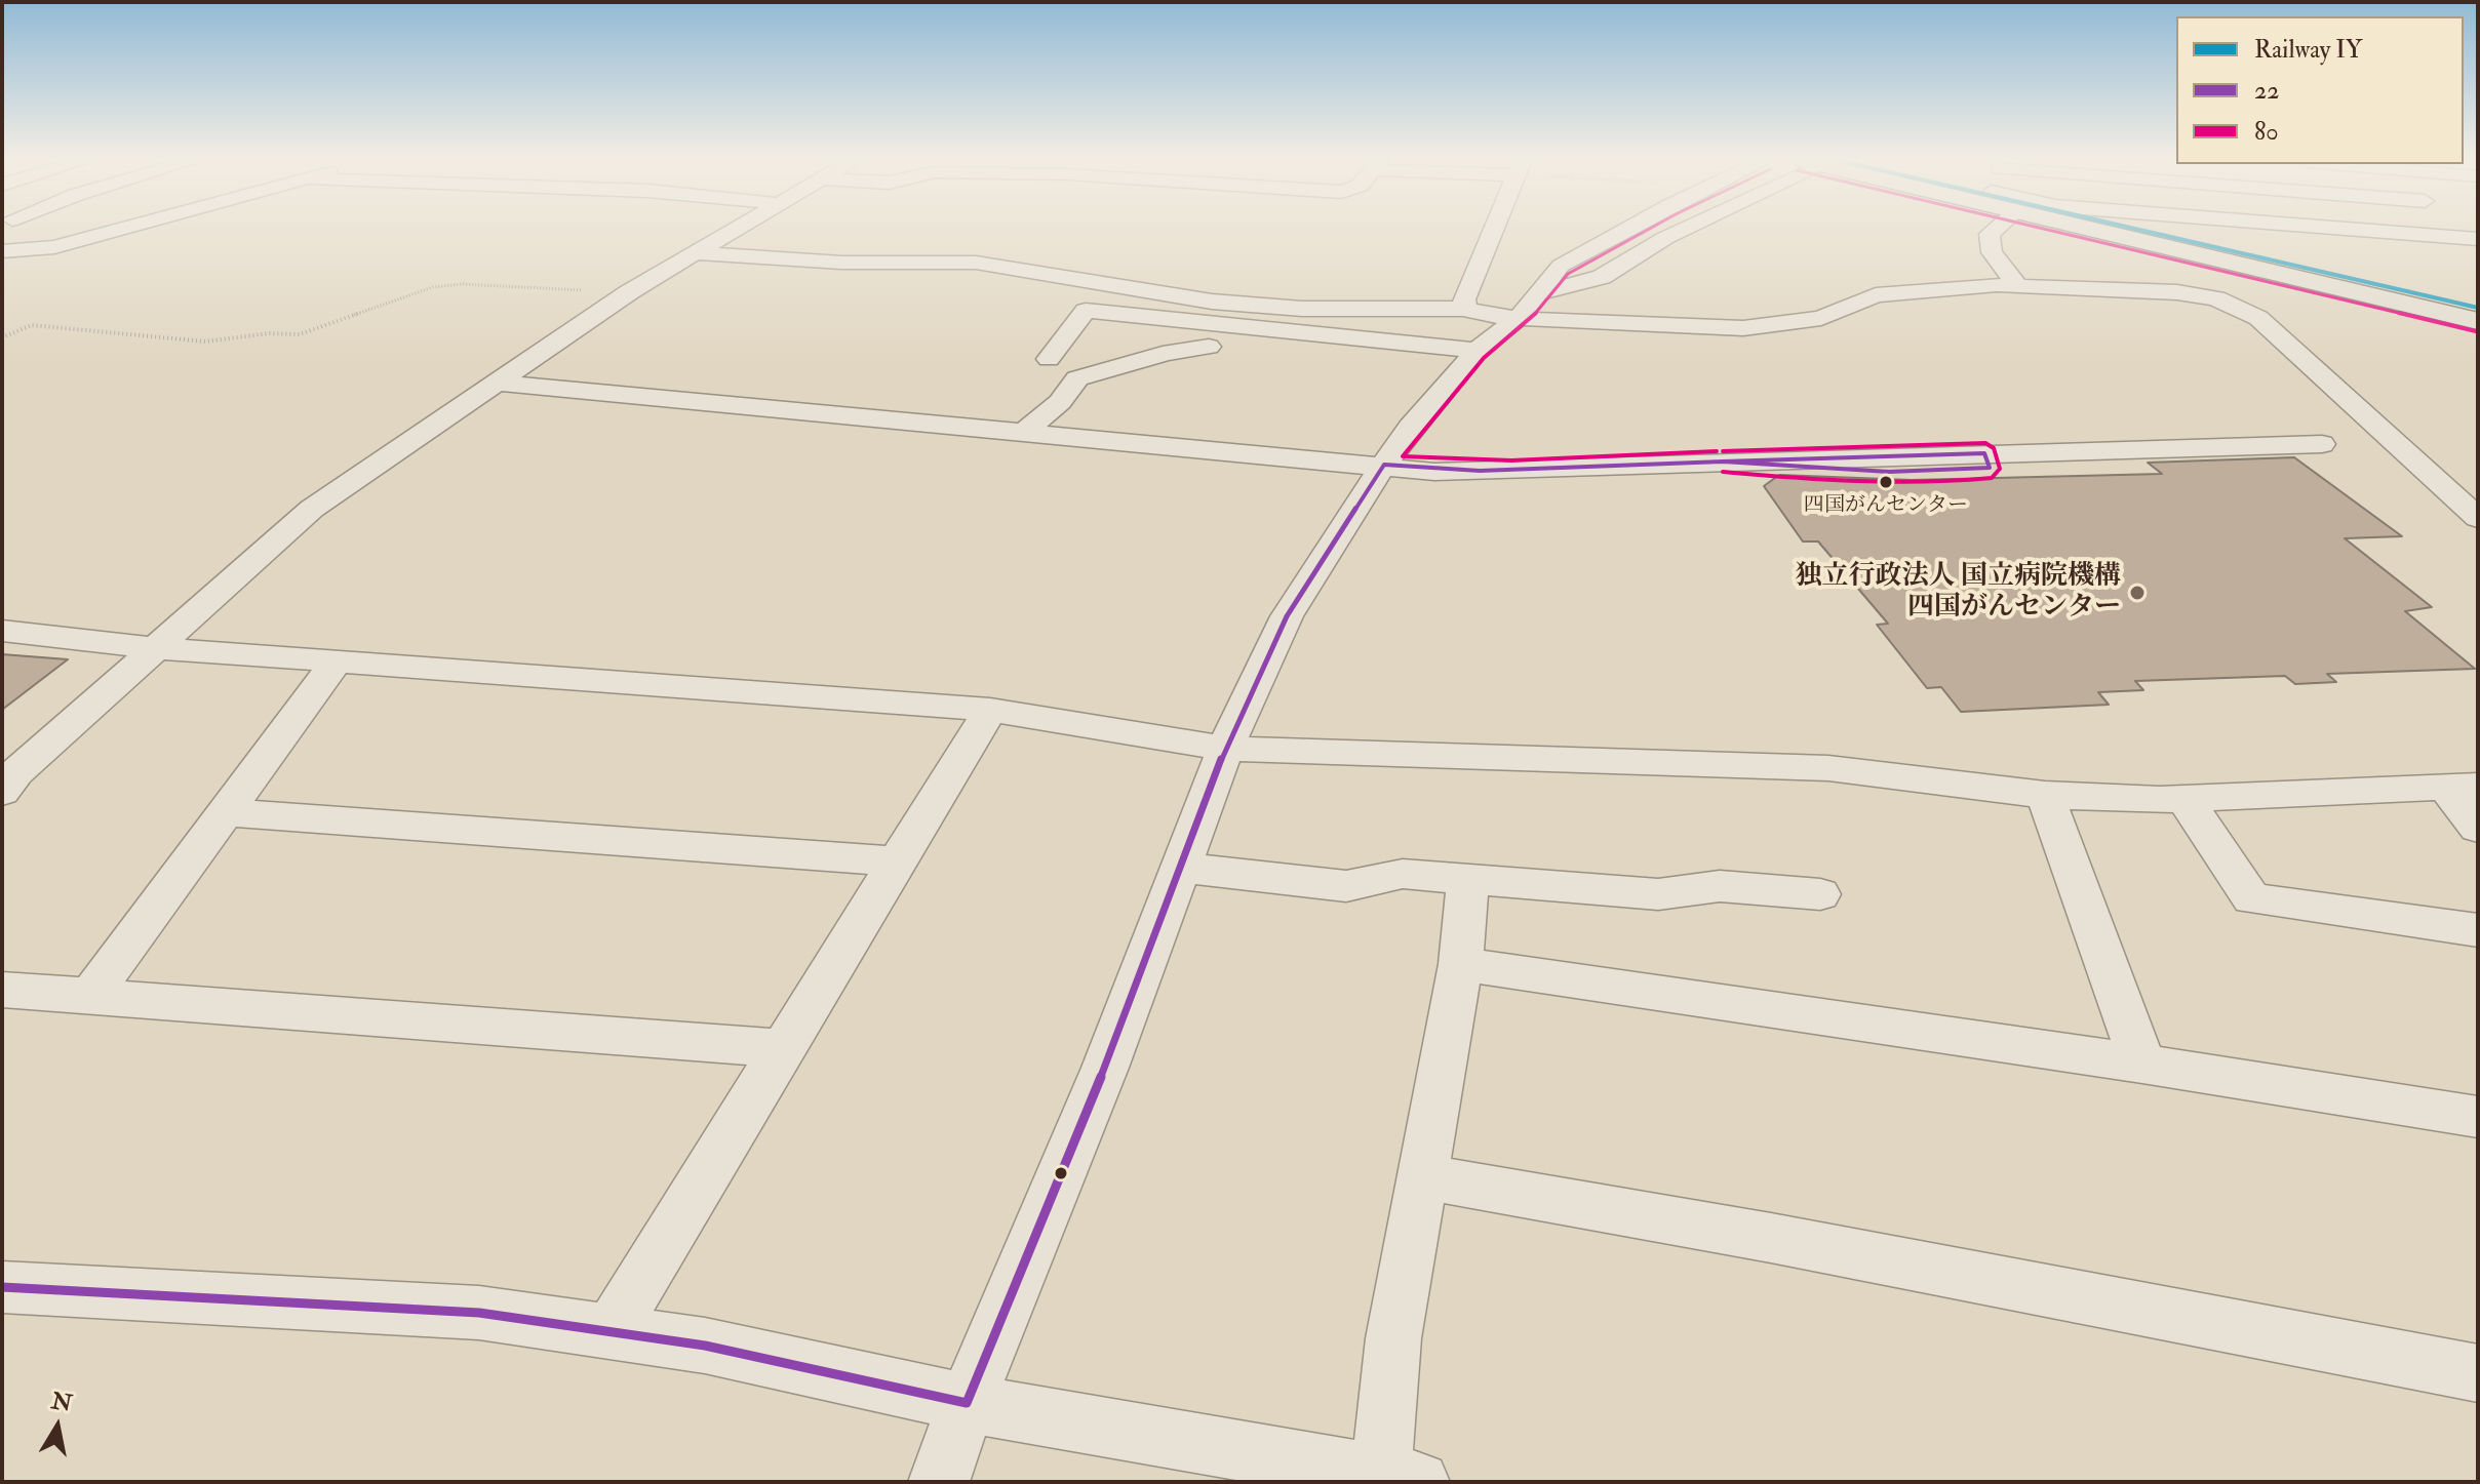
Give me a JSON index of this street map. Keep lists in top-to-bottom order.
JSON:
{
  "places": ["四国がんセンター", "独立行政法人 国立病院機構 四国がんセンター"],
  "lines": ["rail line IY", "transit line 80", "transit line 22"],
  "legend": ["Railway IY", "22", "80"],
  "north": "top"
}
